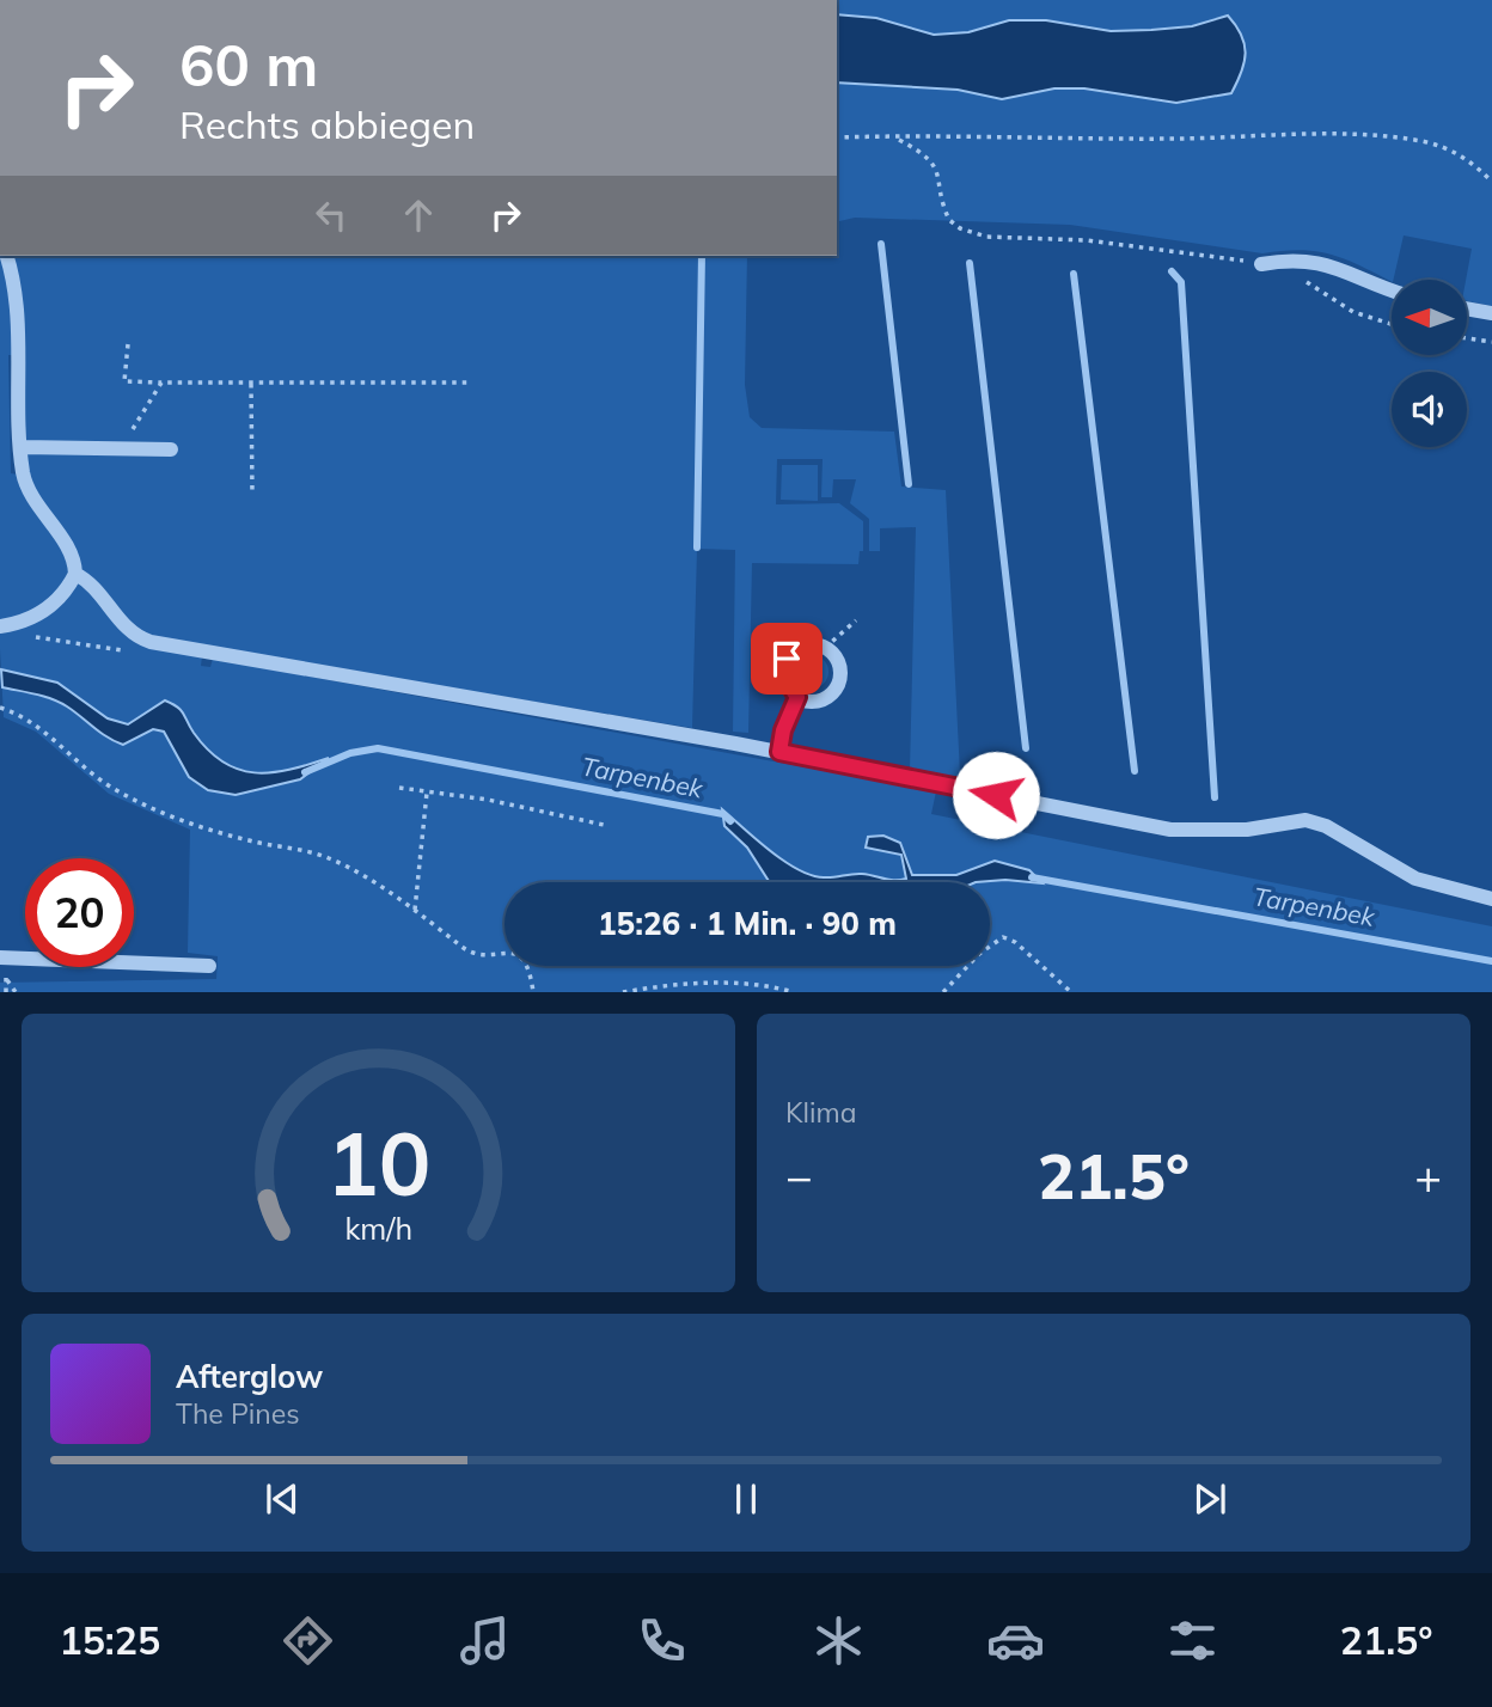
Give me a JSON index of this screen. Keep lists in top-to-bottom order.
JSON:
{
  "water": ["Tarpenbek"],
  "north": "left",
  "page": {
    "turn": ["60 m", "Rechts abbiegen"],
    "limit": "20",
    "trip": "15:26 · 1 Min. · 90 m",
    "tile": "Klima",
    "heat": ["−", "21.5°", "+"],
    "song": ["Afterglow", "The Pines"],
    "tabs": ["15:25", "21.5°"],
    "gauge": ["10", "km/h"]
  }
}
